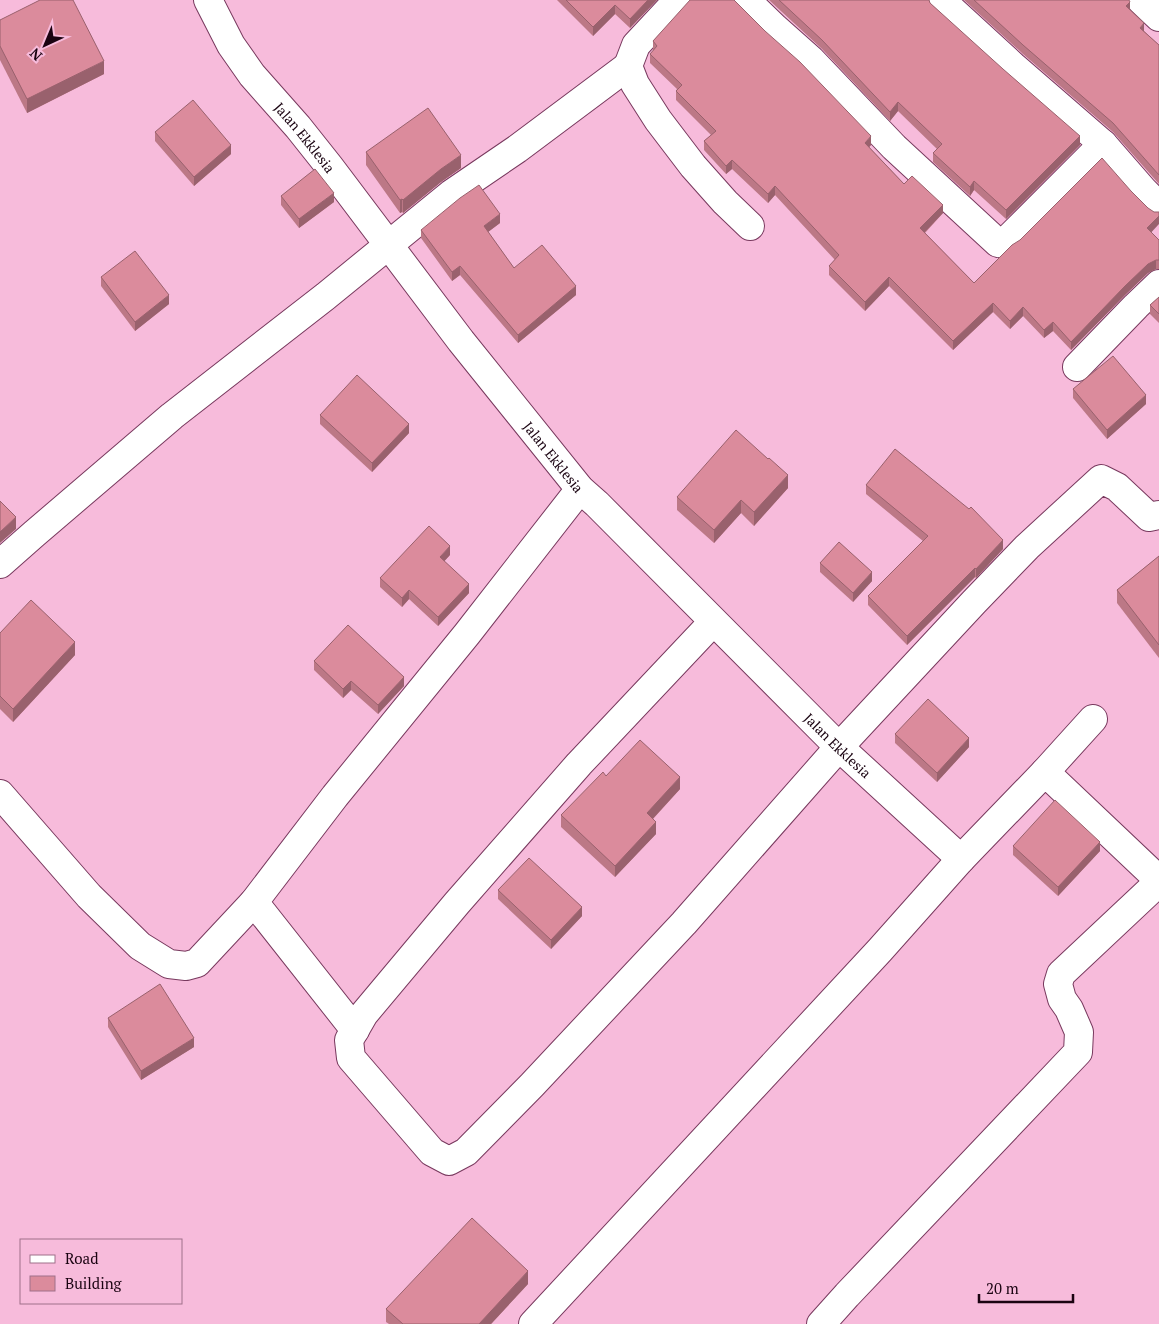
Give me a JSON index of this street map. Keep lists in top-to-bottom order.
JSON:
{
  "streets": {
    "street": ["Jalan Ekklesia"]
  },
  "legend": ["Road", "Building"],
  "scale_bar": "20 m",
  "north": "bottom left"
}
